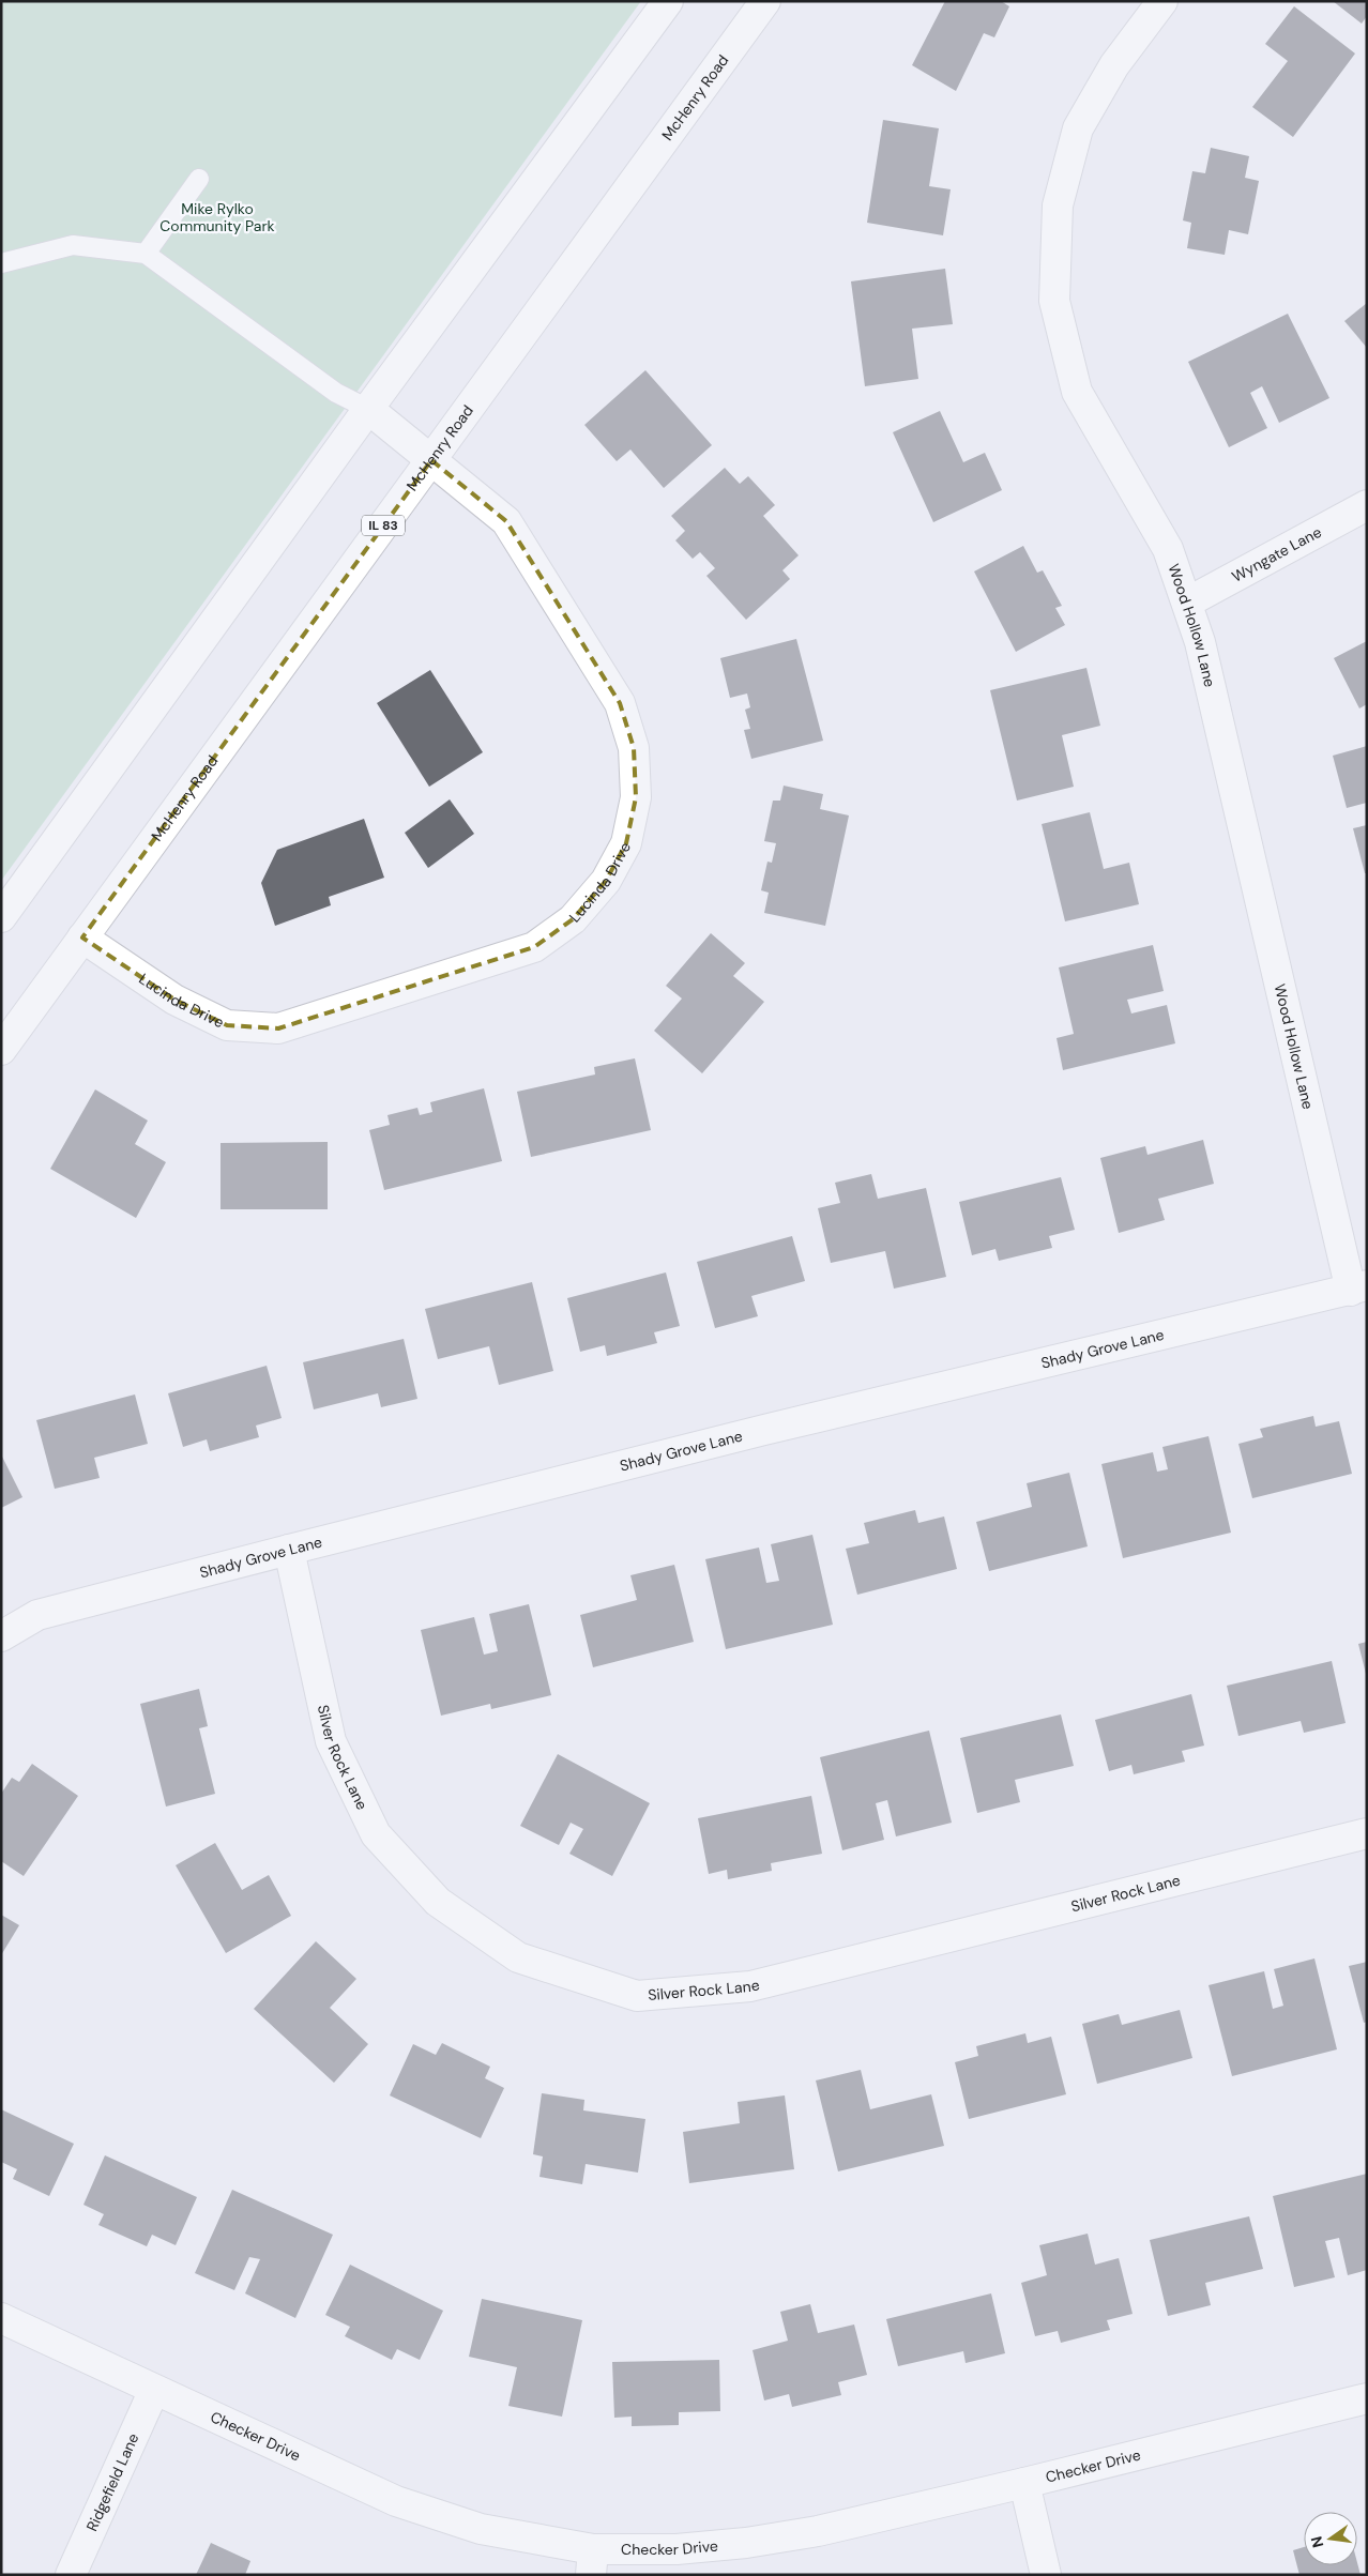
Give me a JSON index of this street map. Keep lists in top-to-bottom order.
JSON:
{
  "streets": {
    "street": [
      "McHenry Road",
      "IL 83",
      "Wyngate Lane",
      "Wood Hollow Lane",
      "Lucinda Drive",
      "Shady Grove Lane",
      "Silver Rock Lane",
      "Checker Drive",
      "Ridgefield Lane"
    ]
  },
  "crossings": [
    ["McHenry Road", "Lucinda Drive"],
    ["Wyngate Lane", "Wood Hollow Lane"],
    ["Wood Hollow Lane", "Shady Grove Lane"],
    ["Shady Grove Lane", "Silver Rock Lane"],
    ["Checker Drive", "Ridgefield Lane"]
  ],
  "parks": ["Mike Rylko Community Park"],
  "north": "left"
}
